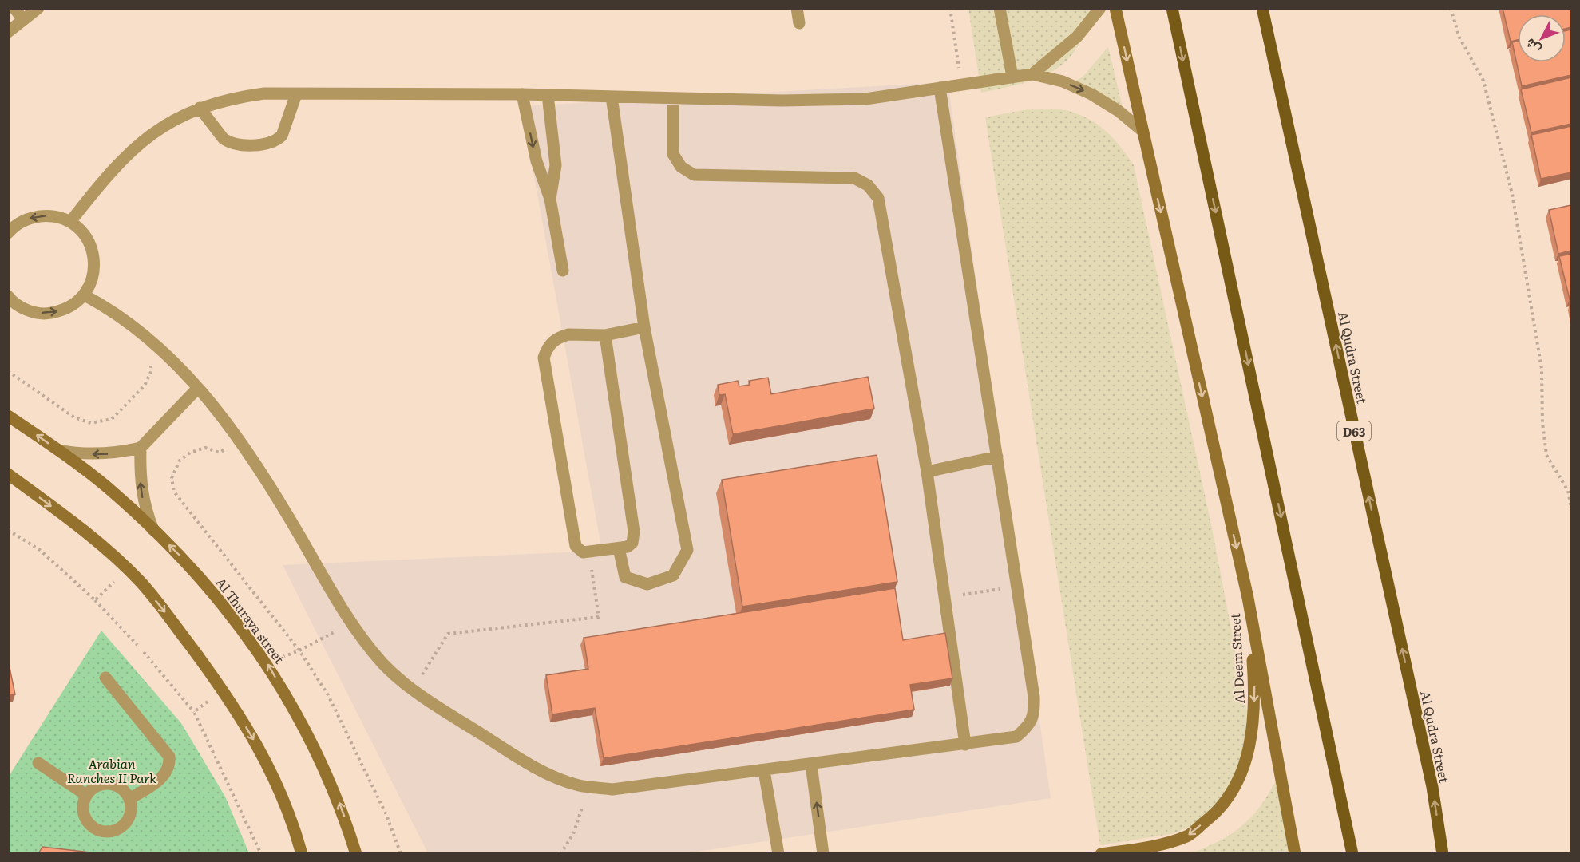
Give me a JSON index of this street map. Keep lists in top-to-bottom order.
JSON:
{
  "streets": {
    "main road": ["Al Qudra Street", "D63"],
    "street": ["Al Thuraya street", "Al Deem Street"]
  },
  "one_way": ["Al Deem Street"],
  "parks": ["Arabian Ranches II Park"],
  "north": "bottom left"
}
